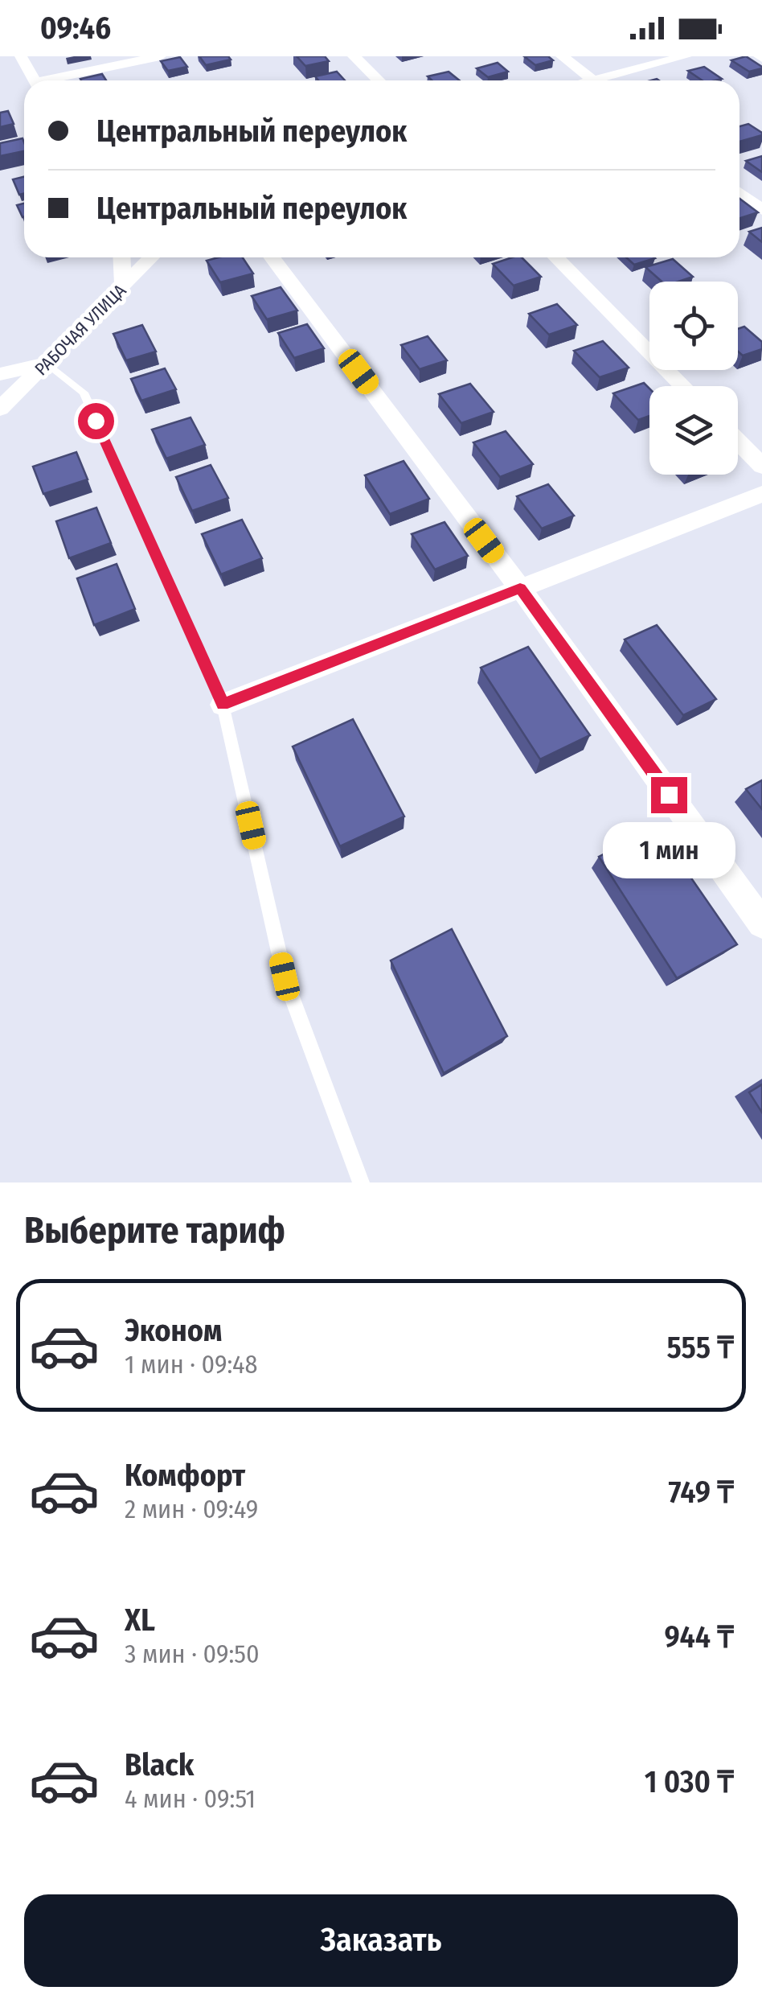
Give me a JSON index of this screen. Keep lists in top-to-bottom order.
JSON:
{
  "streets": {
    "street": ["РАБОЧАЯ УЛИЦА"]
  },
  "page": {
    "status": "09:46",
    "banner": ["Центральный переулок", "Центральный переулок"],
    "bubble": "1 мин",
    "heading": "Выберите тариф",
    "list": [
      {
        "name": "Эконом",
        "note": "1 мин · 09:48",
        "value": "555 ₸"
      },
      {
        "name": "Комфорт",
        "note": "2 мин · 09:49",
        "value": "749 ₸"
      },
      {
        "name": "XL",
        "note": "3 мин · 09:50",
        "value": "944 ₸"
      },
      {
        "name": "Black",
        "note": "4 мин · 09:51",
        "value": "1 030 ₸"
      }
    ],
    "buttons": "Заказать"
  }
}
